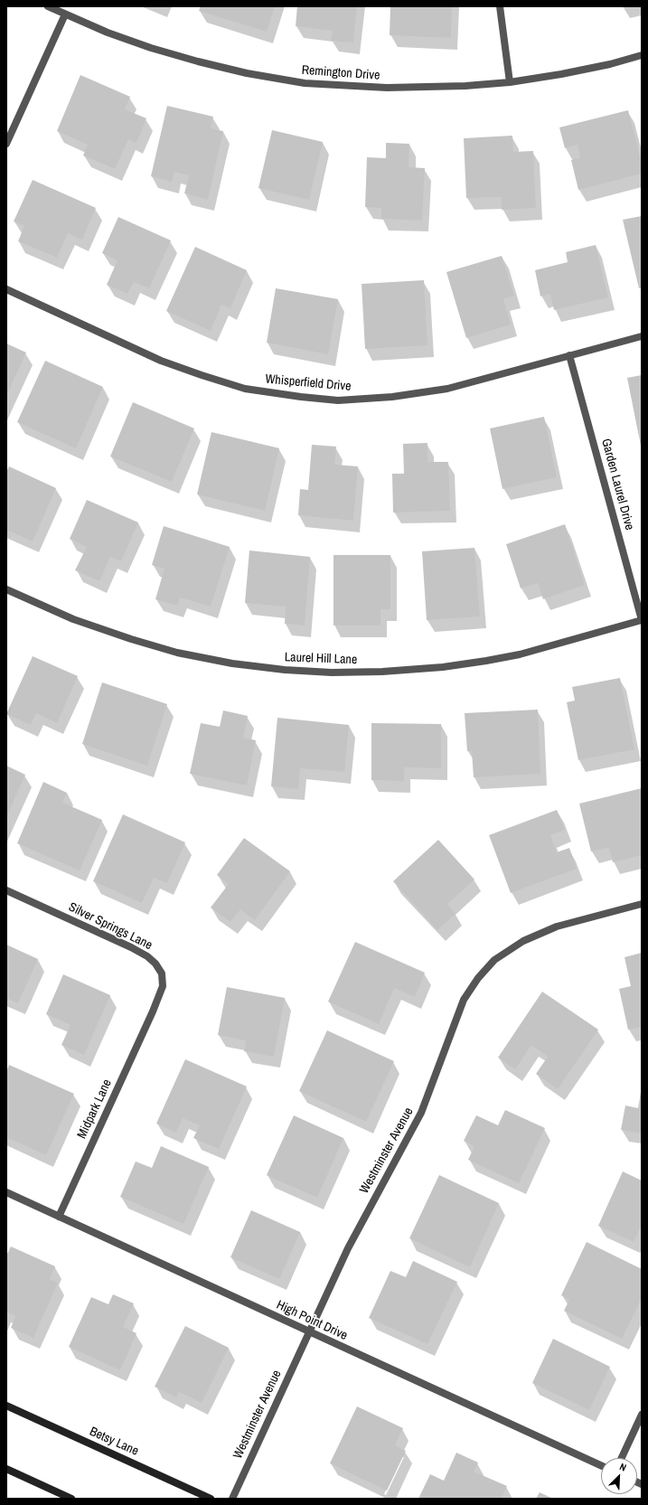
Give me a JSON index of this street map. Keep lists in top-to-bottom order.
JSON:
{
  "streets": {
    "main road": ["Betsy Lane"],
    "street": [
      "Remington Drive",
      "Whisperfield Drive",
      "Garden Laurel Drive",
      "Laurel Hill Lane",
      "Silver Springs Lane",
      "Midpark Lane",
      "Westminster Avenue",
      "High Point Drive"
    ]
  },
  "crossings": [
    ["Whisperfield Drive", "Garden Laurel Drive"],
    ["Garden Laurel Drive", "Laurel Hill Lane"],
    ["Silver Springs Lane", "Midpark Lane"],
    ["Midpark Lane", "High Point Drive"],
    ["Westminster Avenue", "High Point Drive"]
  ],
  "north": "top right"
}
